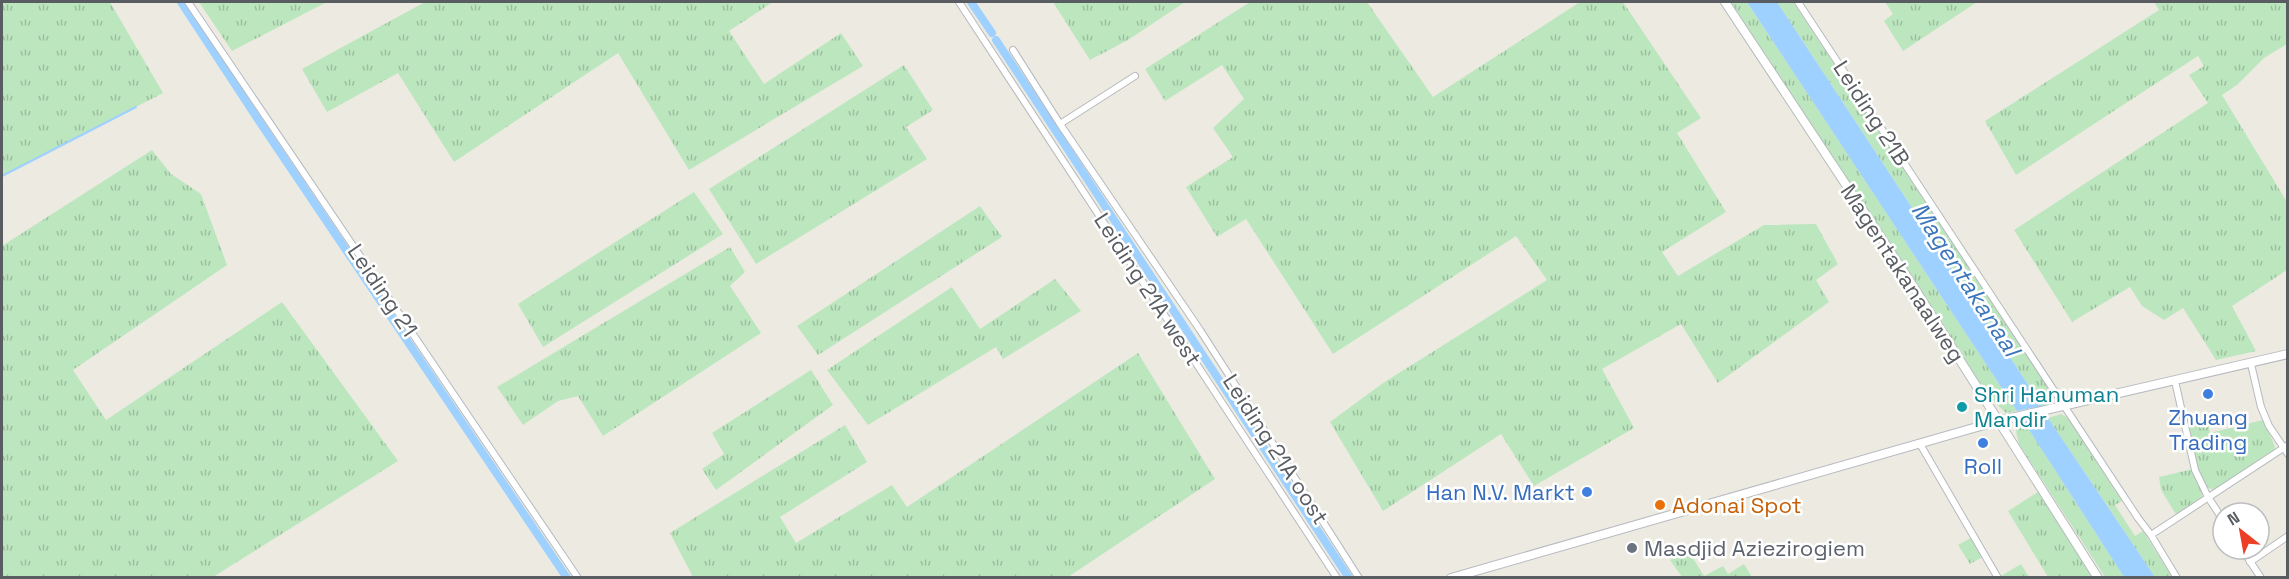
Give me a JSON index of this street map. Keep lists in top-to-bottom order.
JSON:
{
  "streets": {
    "street": [
      "Leiding 21B",
      "Magentakanaalweg",
      "Leiding 21A west",
      "Leiding 21",
      "Leiding 21A oost"
    ]
  },
  "water": ["Magentakanaal"],
  "places": [
    "Zhuang Trading",
    "Shri Hanuman Mandir",
    "Roll",
    "Han N.V. Markt",
    "Adonai Spot",
    "Masdjid Aziezirogiem"
  ],
  "north": "top left"
}
